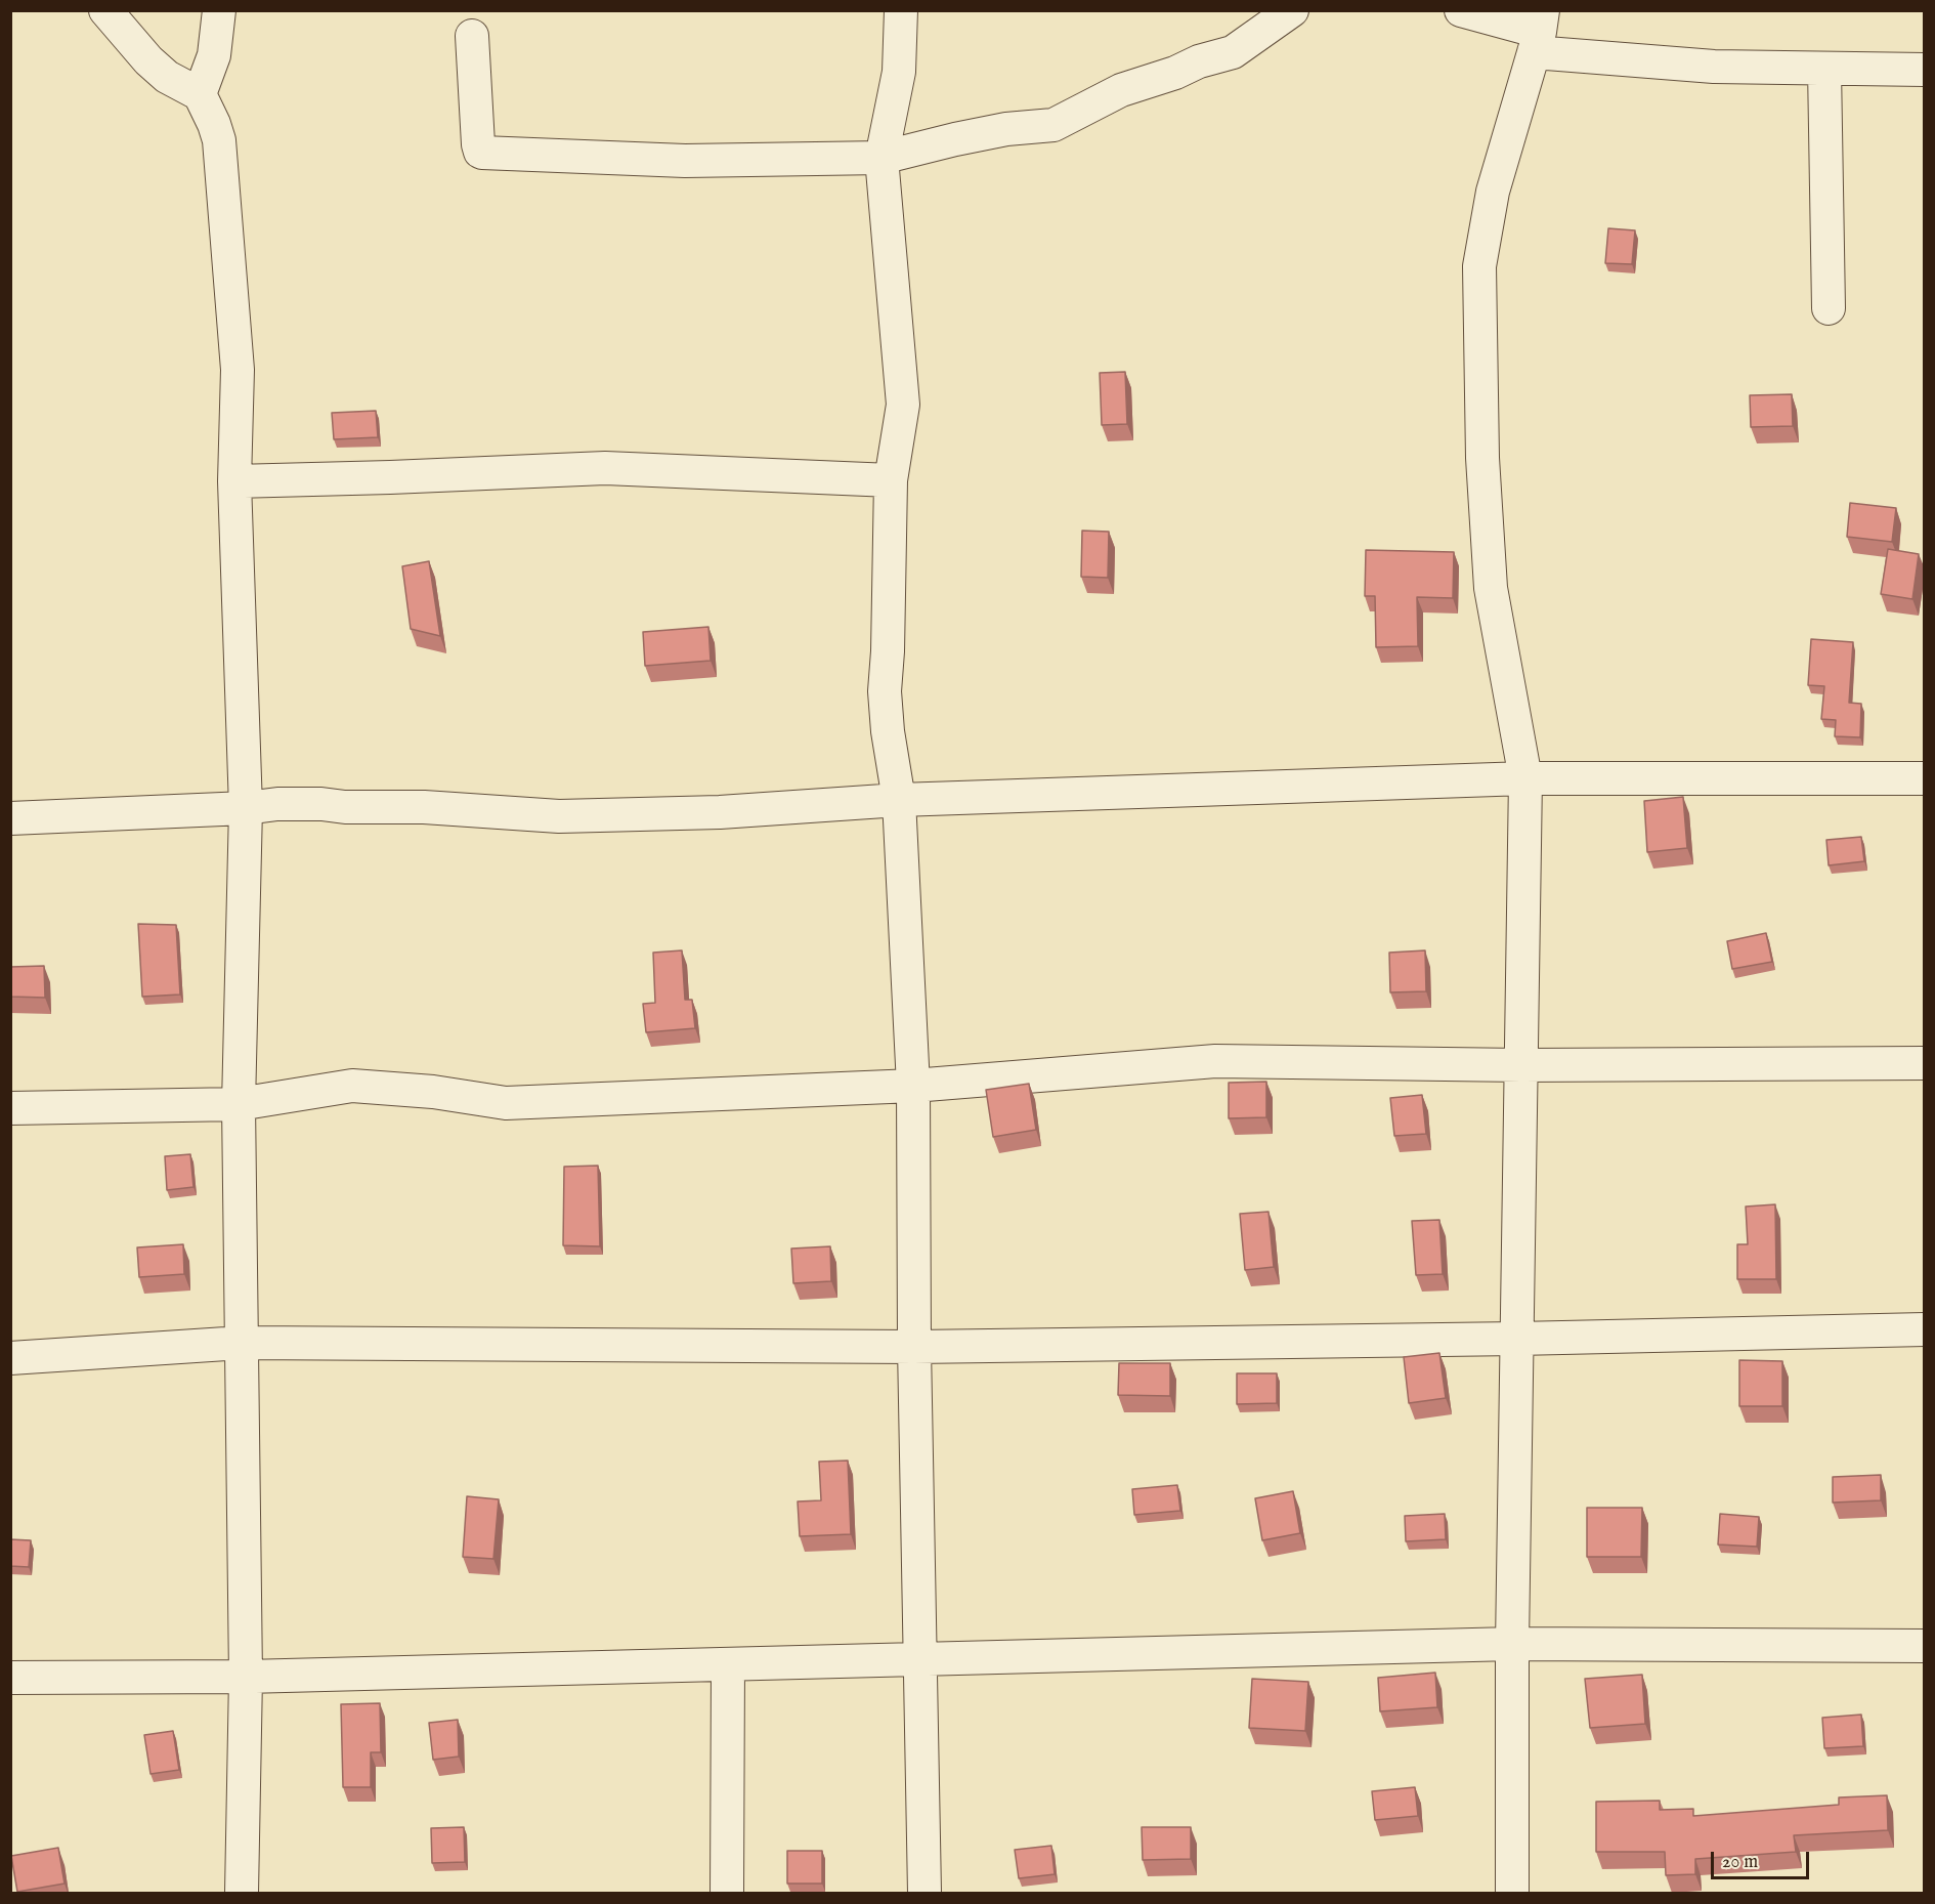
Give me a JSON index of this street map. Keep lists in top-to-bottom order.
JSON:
{
  "scale_bar": "20 m"
}
